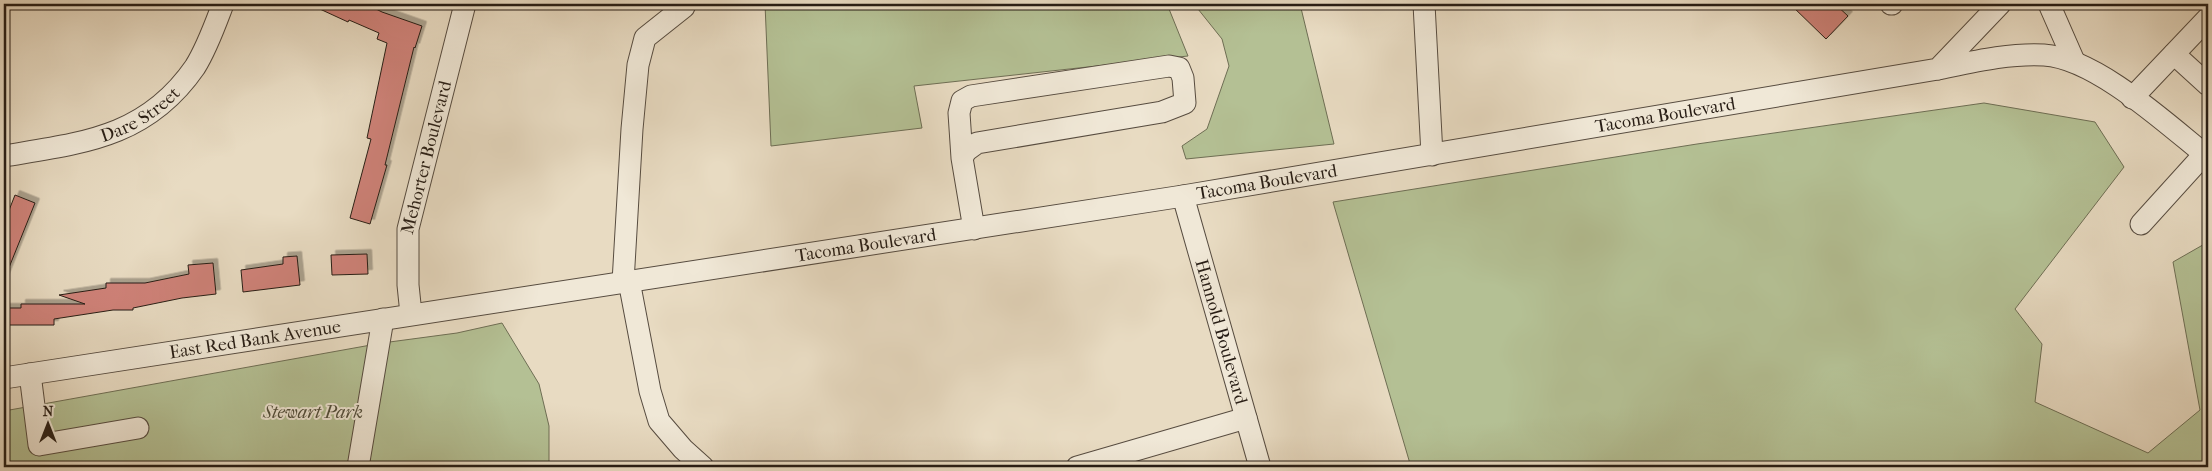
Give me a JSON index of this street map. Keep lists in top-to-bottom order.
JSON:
{
  "streets": {
    "street": [
      "Dare Street",
      "Tacoma Boulevard",
      "Mehorter Boulevard",
      "Hannold Boulevard",
      "East Red Bank Avenue"
    ]
  },
  "crossings": [
    ["Tacoma Boulevard", "Hannold Boulevard"],
    ["Tacoma Boulevard", "East Red Bank Avenue"],
    ["Mehorter Boulevard", "East Red Bank Avenue"]
  ],
  "parks": ["Stewart Park"],
  "north": "top"
}
